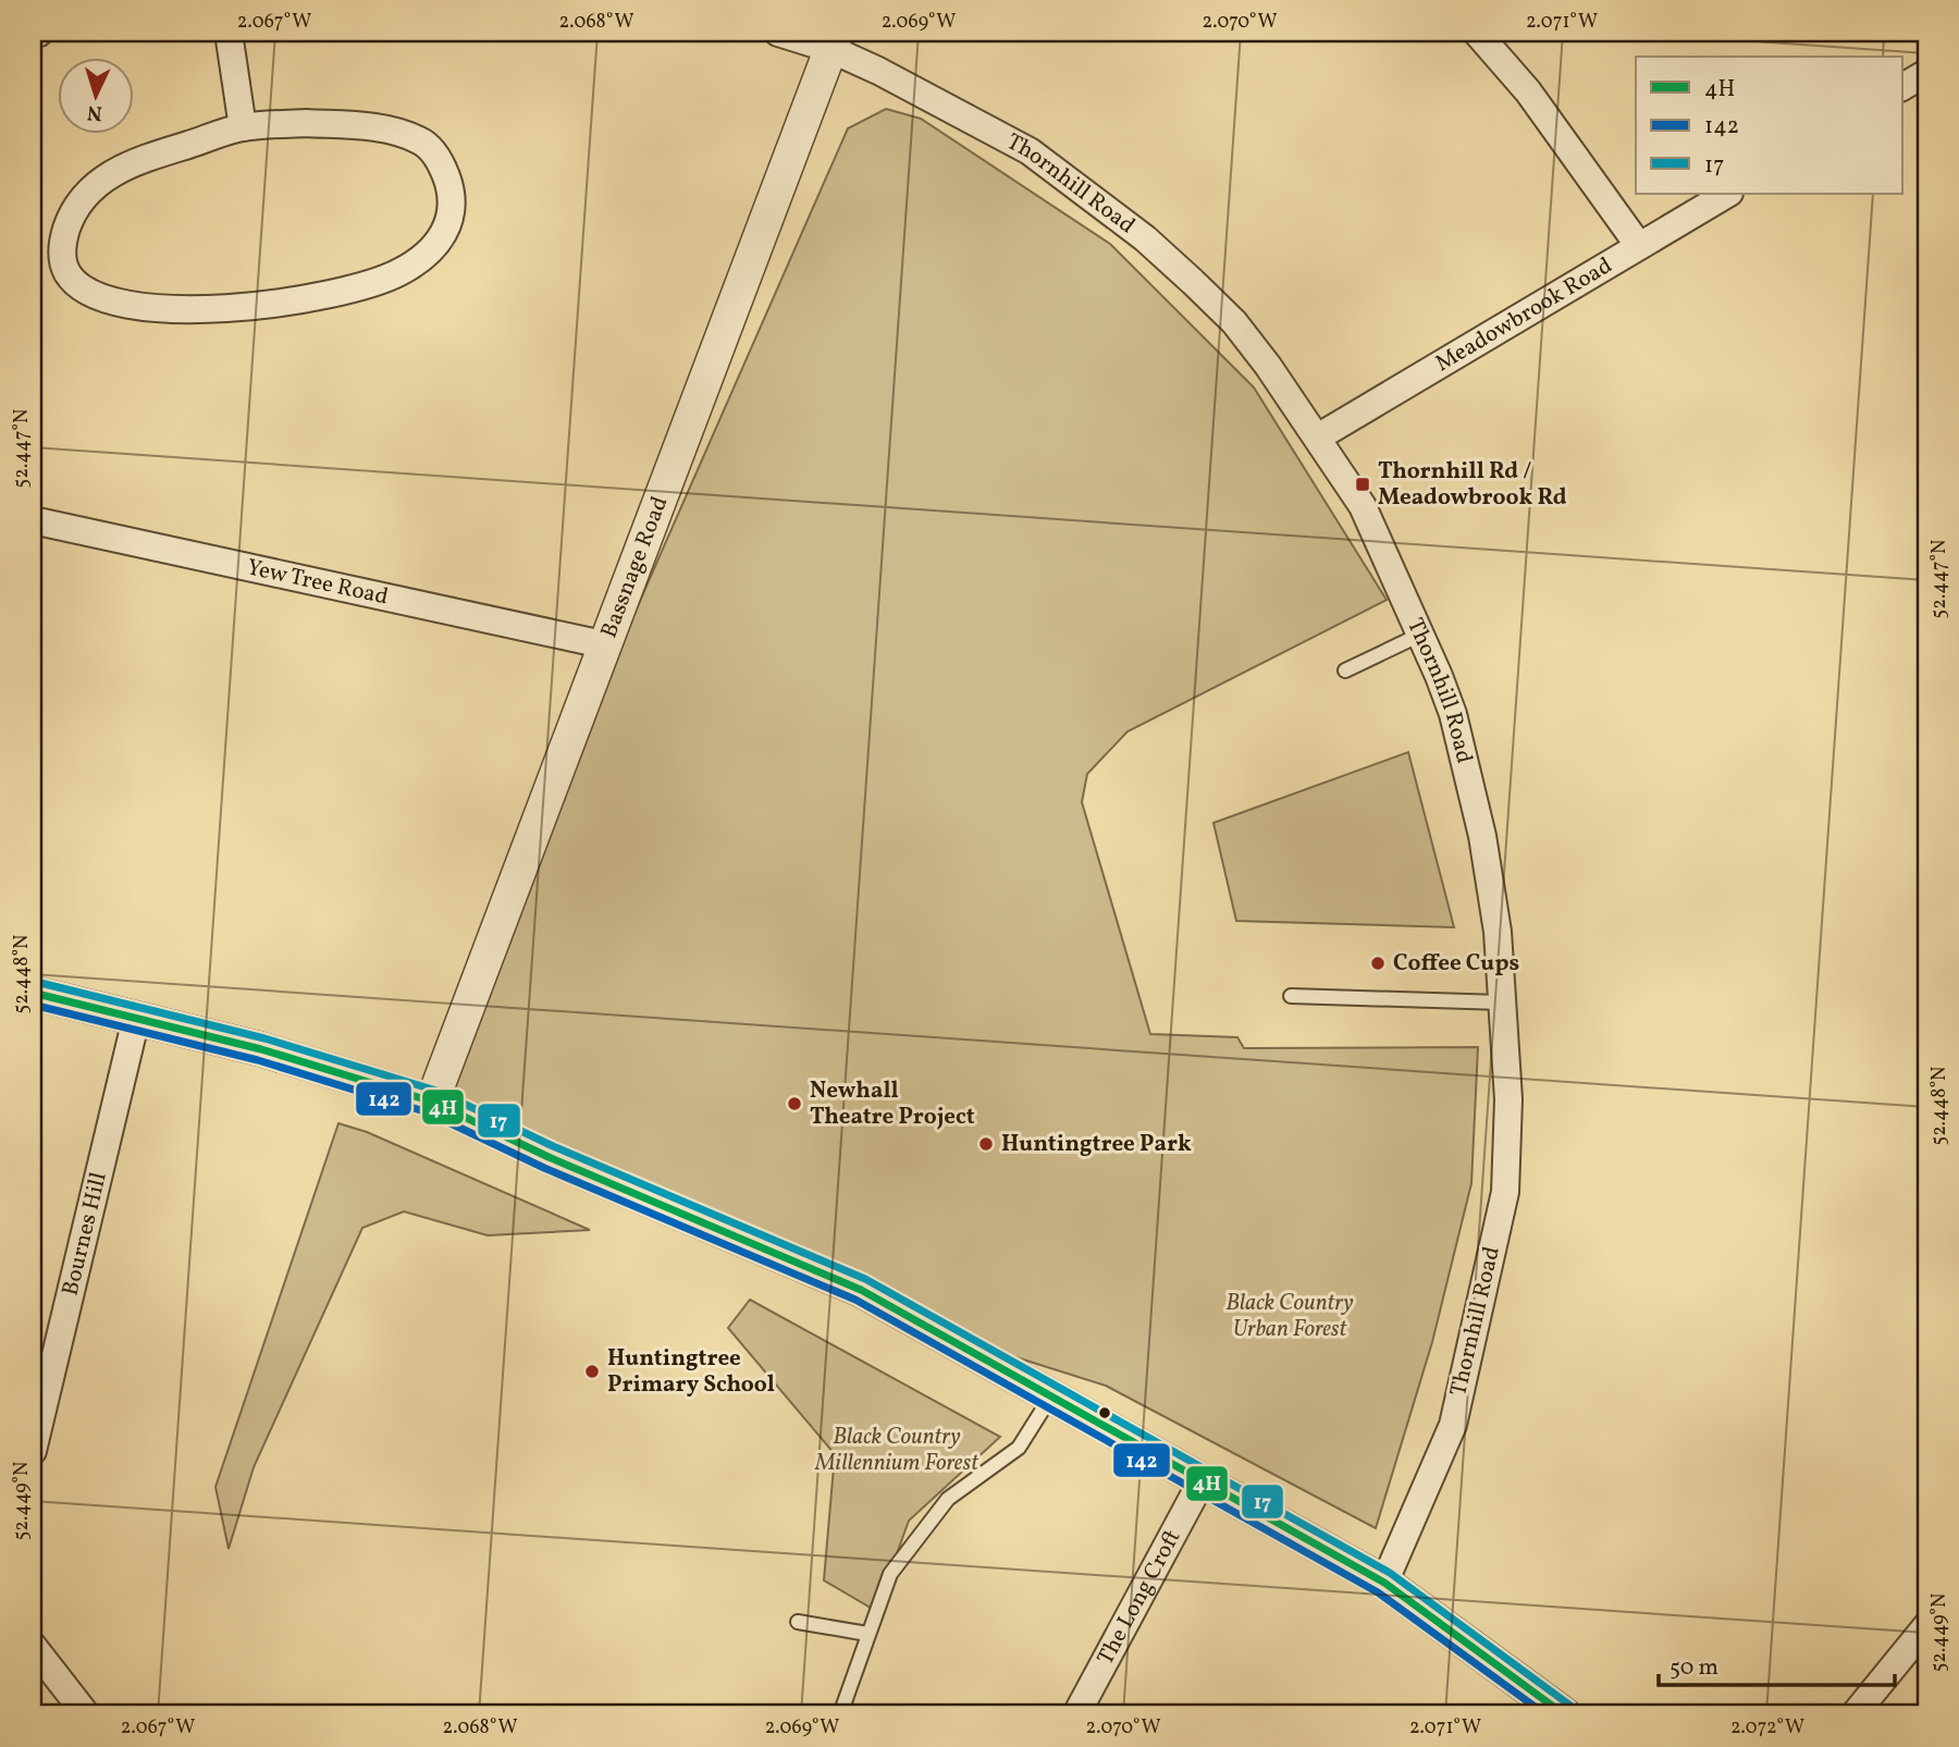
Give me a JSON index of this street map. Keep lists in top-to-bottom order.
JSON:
{
  "streets": {
    "street": [
      "Thornhill Road",
      "Meadowbrook Road",
      "Bassnage Road",
      "Yew Tree Road",
      "Bournes Hill",
      "The Long Croft"
    ]
  },
  "crossings": [
    ["Thornhill Road", "Meadowbrook Road"],
    ["Thornhill Road", "Bassnage Road"],
    ["Bassnage Road", "Yew Tree Road"]
  ],
  "parks": ["Black Country Urban Forest", "Black Country Millennium Forest"],
  "places": {
    "transit": ["Thornhill Rd / Meadowbrook Rd"],
    "other": [
      "Coffee Cups",
      "Newhall Theatre Project",
      "Huntingtree Park",
      "Huntingtree Primary School"
    ]
  },
  "lines": ["transit line 17", "transit line 4H", "transit line 142"],
  "legend": ["4H", "142", "17"],
  "scale_bar": "50 m",
  "north": "bottom",
  "coordinates": [
    "2.067°W",
    "2.068°W",
    "2.069°W",
    "2.070°W",
    "2.071°W",
    "52.447°N",
    "52.448°N",
    "52.449°N",
    "2.072°W"
  ]
}
